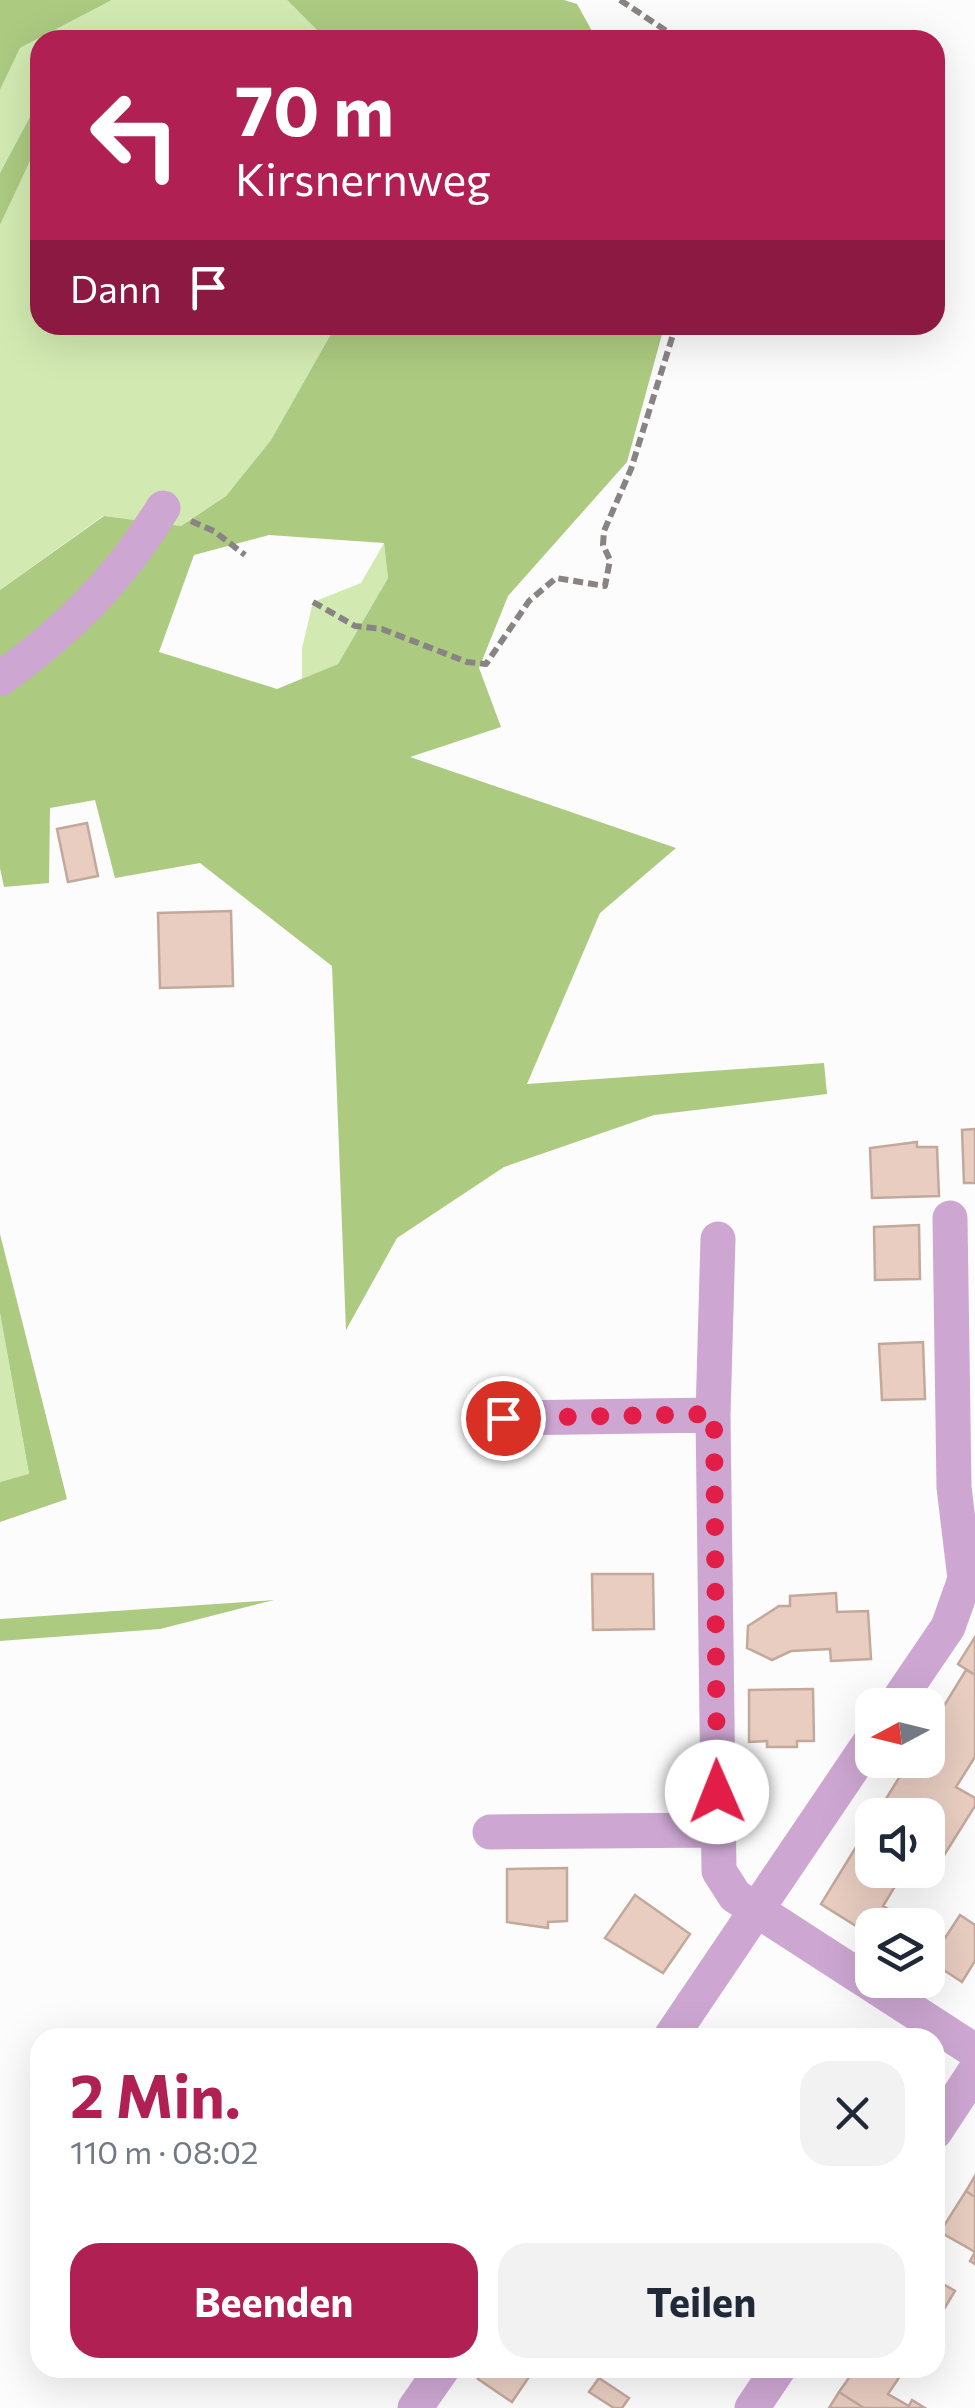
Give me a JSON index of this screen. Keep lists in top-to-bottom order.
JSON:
{
  "north": "left",
  "page": {
    "turn": ["70 m", "Kirsnernweg"],
    "then": "Dann",
    "heading": ["2 Min.", "110 m · 08:02"],
    "buttons": ["Beenden", "Teilen"]
  }
}
